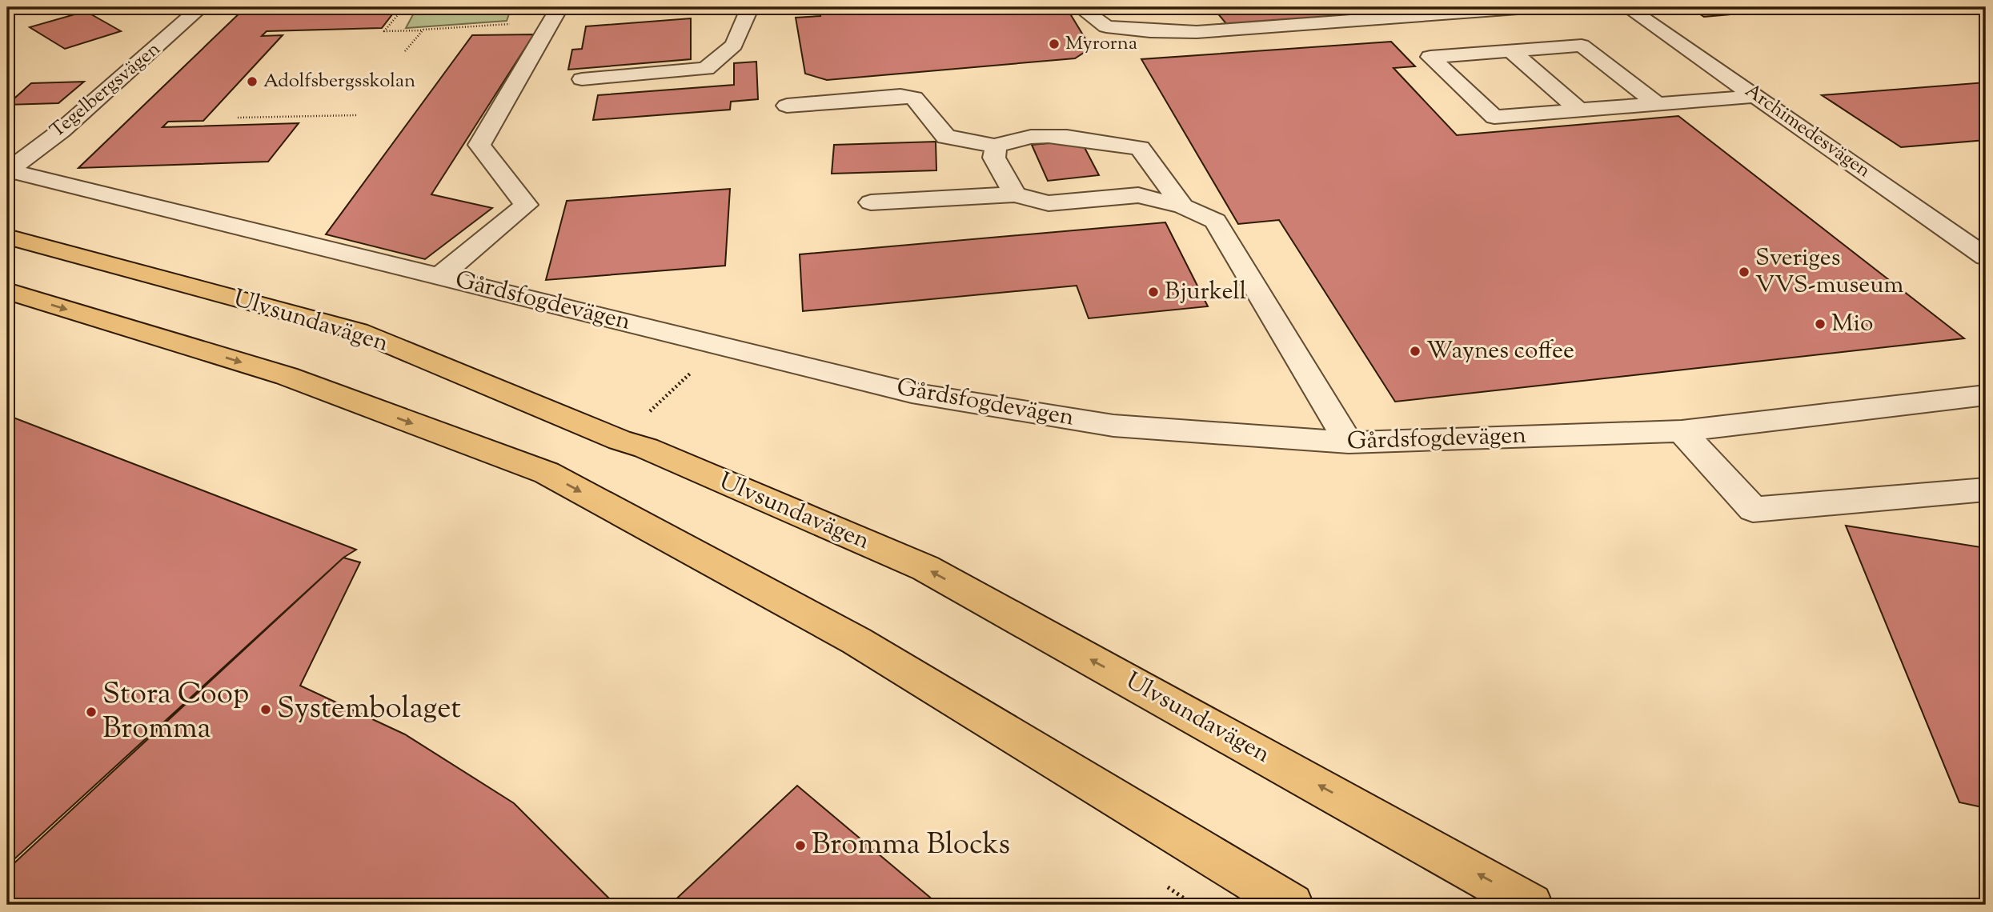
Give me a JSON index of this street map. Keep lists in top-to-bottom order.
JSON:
{
  "streets": {
    "main road": ["Ulvsundavägen"],
    "street": ["Tegelbergsvägen", "Archimedesvägen", "Gårdsfogdevägen"]
  },
  "crossings": [
    ["Tegelbergsvägen", "Gårdsfogdevägen"]
  ],
  "places": [
    "Myrorna",
    "Adolfsbergsskolan",
    "Sveriges VVS-museum",
    "Bjurkell",
    "Mio",
    "Waynes coffee",
    "Systembolaget",
    "Stora Coop Bromma",
    "Bromma Blocks"
  ]
}
